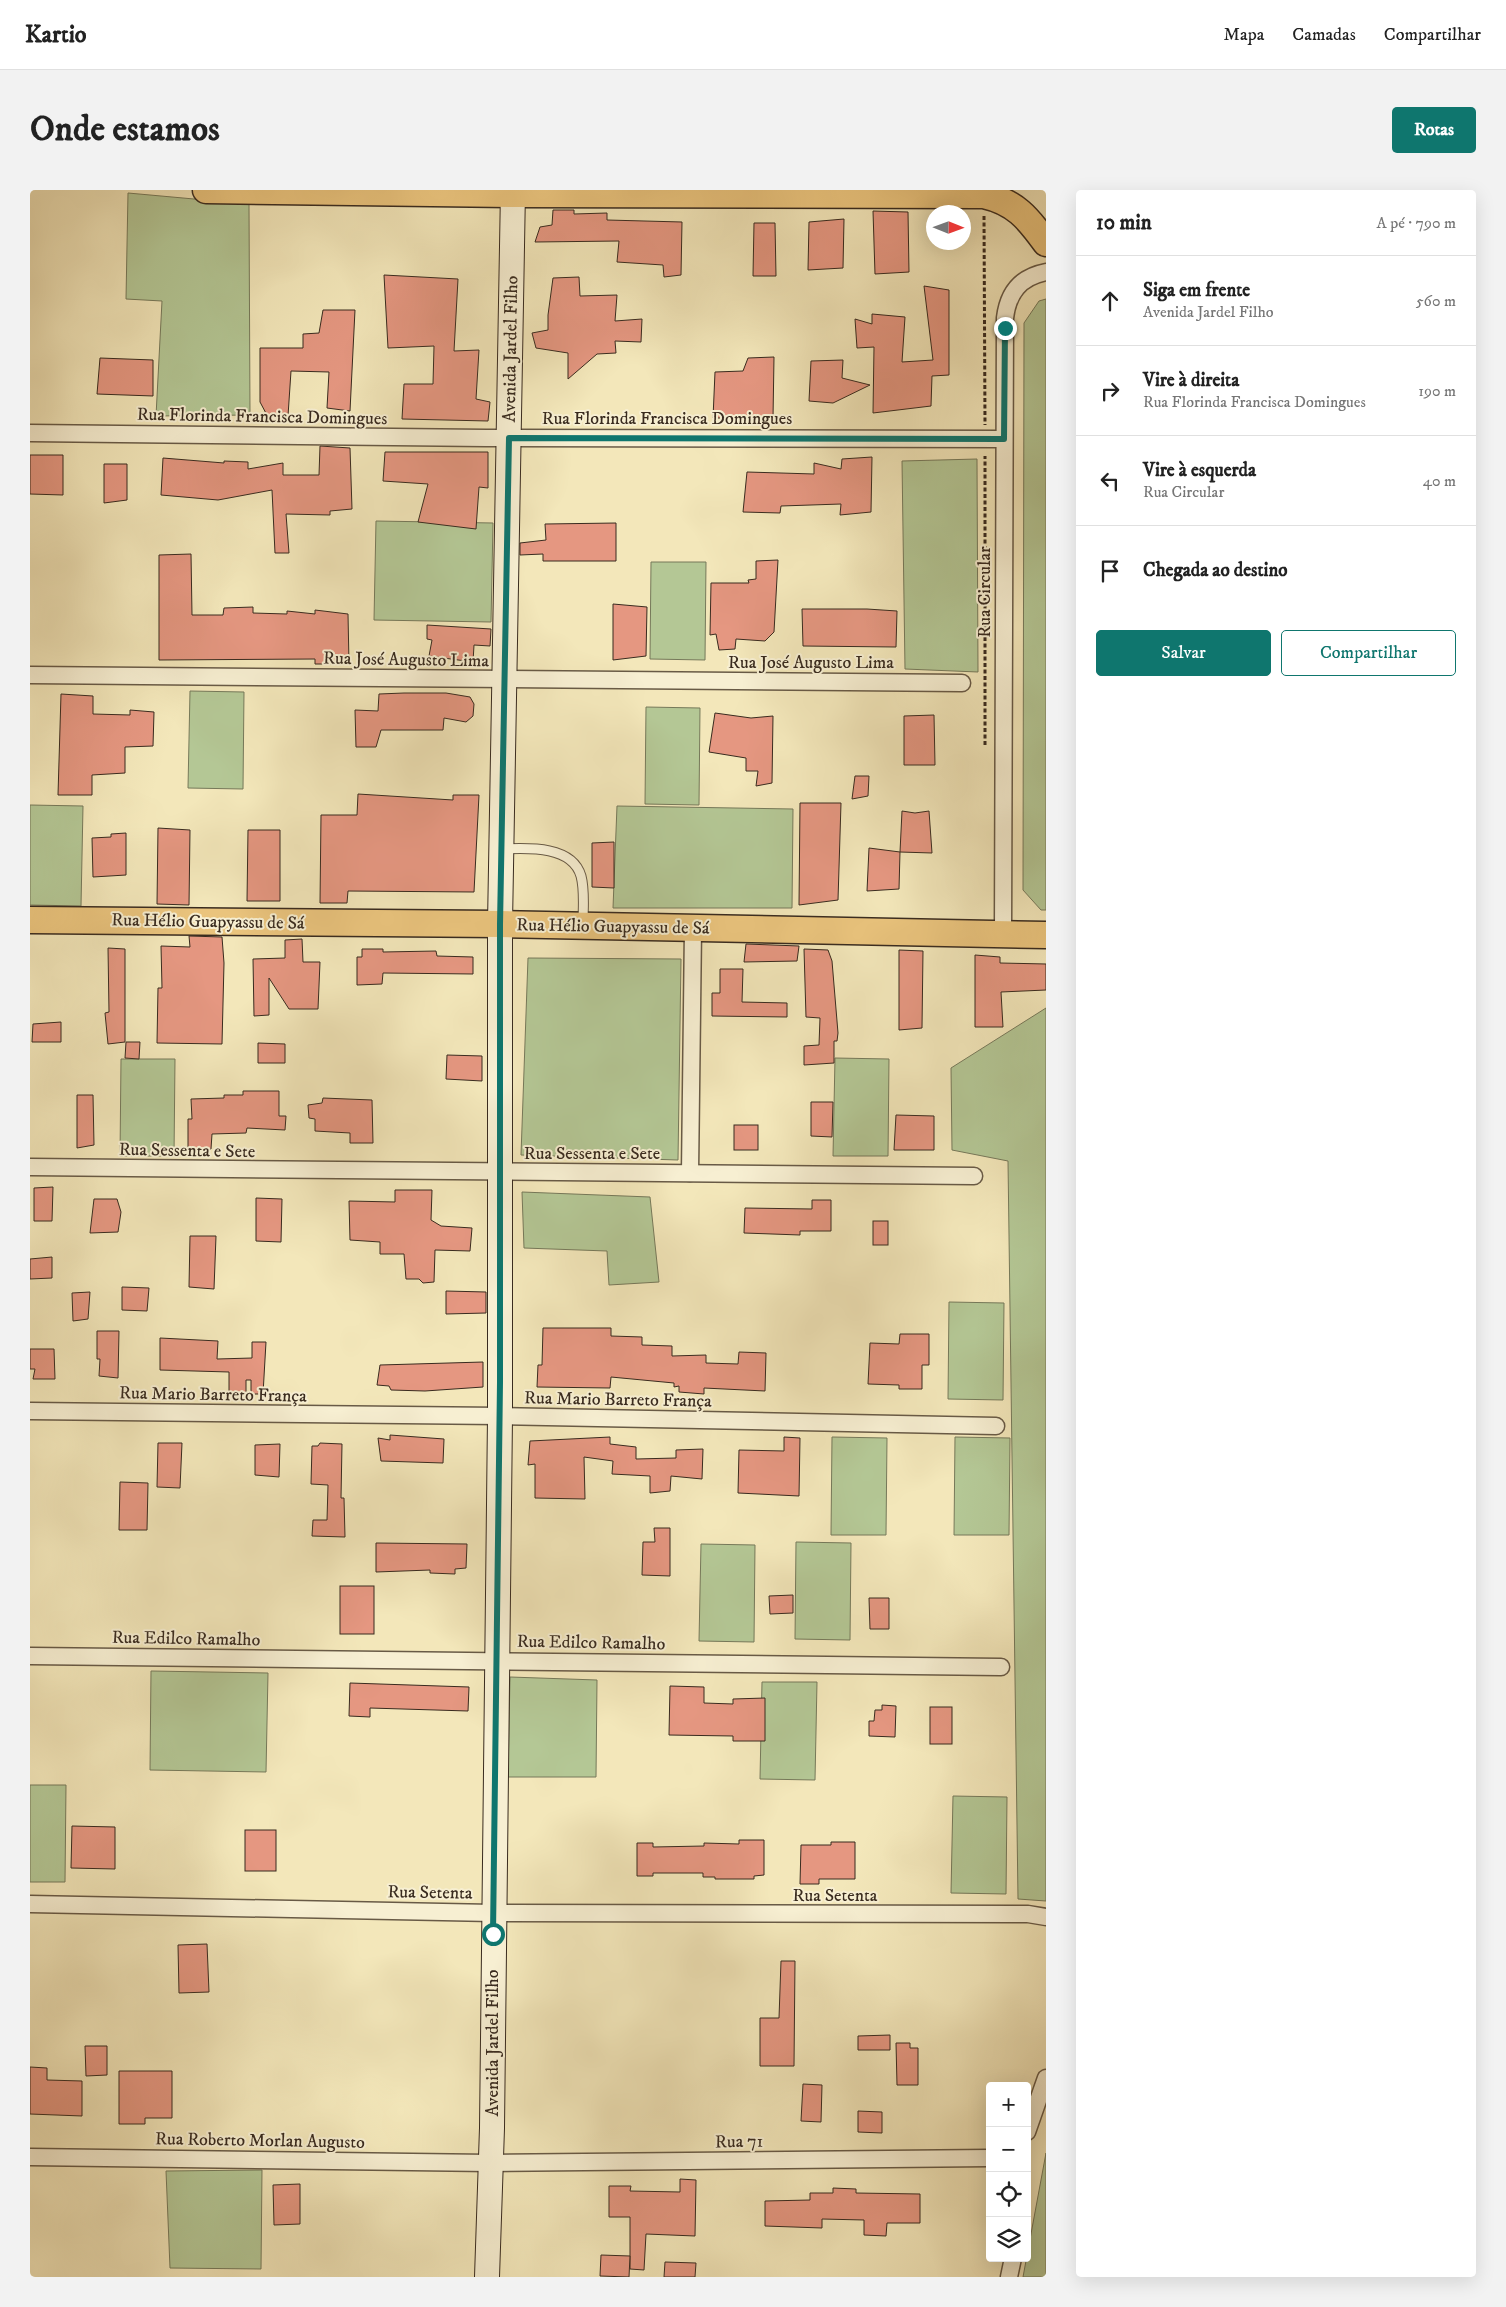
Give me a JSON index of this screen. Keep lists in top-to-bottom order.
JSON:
{
  "streets": {
    "main road": ["Avenida Jardel Filho", "Rua Hélio Guapyassu de Sá"],
    "street": [
      "Rua Florinda Francisca Domingues",
      "Rua Circular",
      "Rua José Augusto Lima",
      "Rua Sessenta e Sete",
      "Rua Mario Barreto França",
      "Rua Edilco Ramalho",
      "Rua Setenta",
      "Rua Roberto Morlan Augusto",
      "Rua 71"
    ]
  },
  "crossings": [
    ["Avenida Jardel Filho", "Rua Florinda Francisca Domingues"],
    ["Avenida Jardel Filho", "Rua José Augusto Lima"],
    ["Avenida Jardel Filho", "Rua Hélio Guapyassu de Sá"],
    ["Avenida Jardel Filho", "Rua Sessenta e Sete"],
    ["Avenida Jardel Filho", "Rua Mario Barreto França"],
    ["Avenida Jardel Filho", "Rua Edilco Ramalho"],
    ["Avenida Jardel Filho", "Rua Setenta"],
    ["Avenida Jardel Filho", "Rua Roberto Morlan Augusto"],
    ["Avenida Jardel Filho", "Rua 71"],
    ["Rua Florinda Francisca Domingues", "Rua Circular"],
    ["Rua Circular", "Rua Hélio Guapyassu de Sá"],
    ["Rua Roberto Morlan Augusto", "Rua 71"]
  ],
  "north": "right",
  "page": {
    "header": "Kartio",
    "nav": ["Mapa", "Camadas", "Compartilhar"],
    "buttons": [
      "Rotas",
      ["Salvar", "Compartilhar"]
    ],
    "title": "Onde estamos",
    "heading": ["10 min", "A pé · 790 m"],
    "list": [
      ["Siga em frente", "Avenida Jardel Filho", "560 m"],
      ["Vire à direita", "Rua Florinda Francisca Domingues", "190 m"],
      ["Vire à esquerda", "Rua Circular", "40 m"],
      "Chegada ao destino"
    ],
    "map_buttons": ["+", "−"]
  }
}
